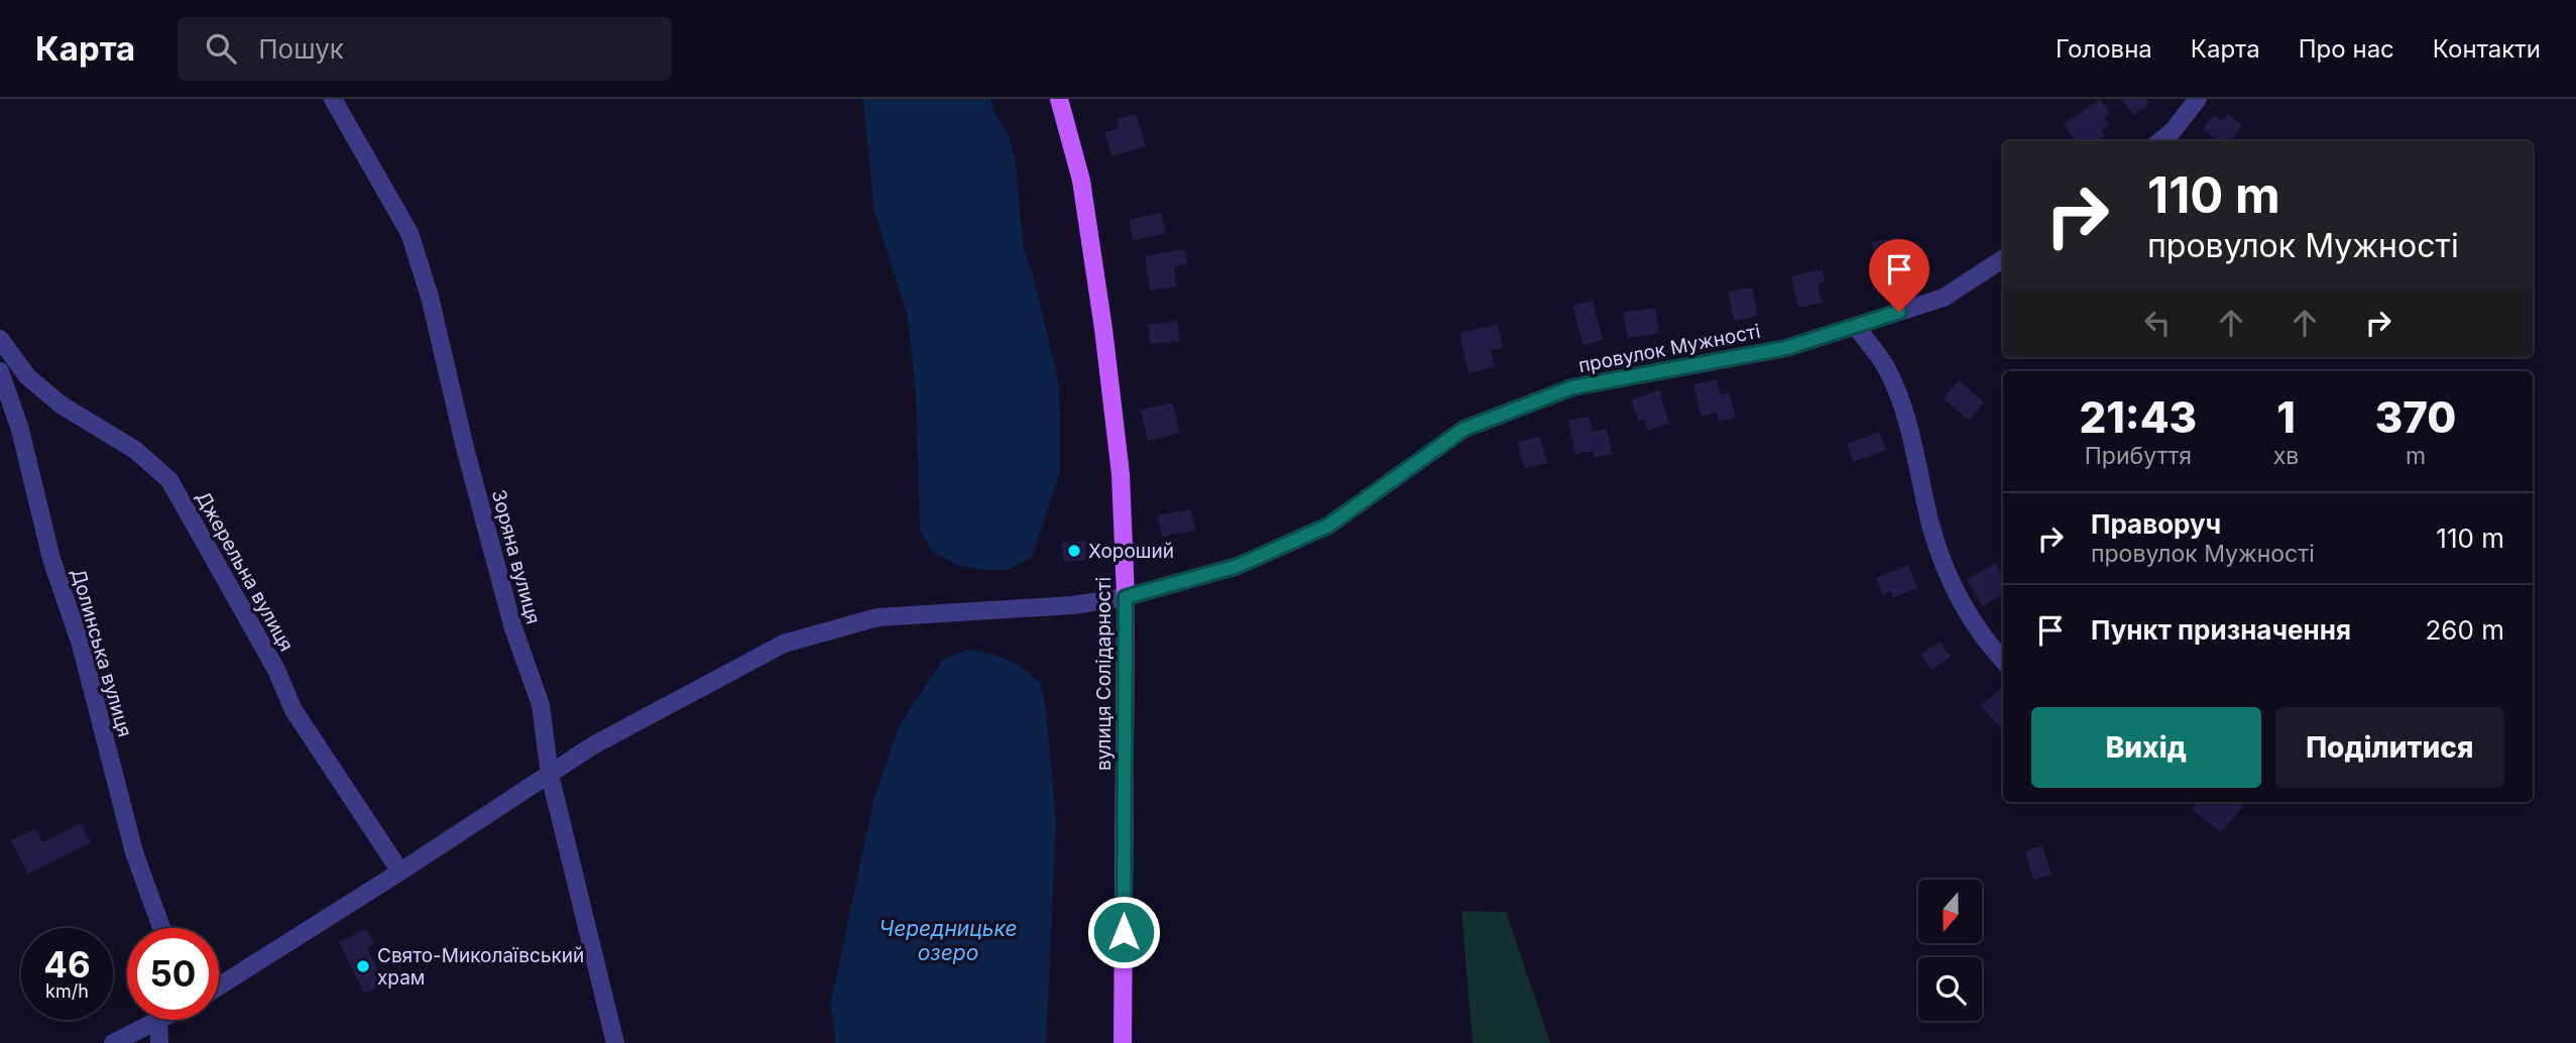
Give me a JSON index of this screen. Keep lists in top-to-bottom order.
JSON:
{
  "streets": {
    "main road": ["вулиця Солідарності"],
    "street": [
      "провулок Мужності",
      "Зоряна вулиця",
      "Джерельна вулиця",
      "Долинська вулиця"
    ]
  },
  "crossings": [
    ["провулок Мужності", "Зоряна вулиця"],
    ["провулок Мужності", "Джерельна вулиця"],
    ["провулок Мужності", "вулиця Солідарності"]
  ],
  "water": ["Чередницьке озеро"],
  "places": ["Хороший", "Свято-Миколаївський храм"],
  "north": "bottom",
  "page": {
    "header": "Карта",
    "search": "Пошук",
    "nav": [
      "Головна",
      "Карта",
      "Про нас",
      "Контакти"
    ],
    "turn": ["110 m", "провулок Мужності"],
    "eta": [
      "21:43",
      "Прибуття",
      "1",
      "хв",
      "370",
      "m"
    ],
    "list": [
      {
        "name": "Праворуч",
        "note": "провулок Мужності",
        "value": "110 m"
      },
      {
        "name": "Пункт призначення",
        "value": "260 m"
      }
    ],
    "buttons": ["Вихід", "Поділитися"],
    "speed": "46 km/h",
    "limit": "50"
  }
}
